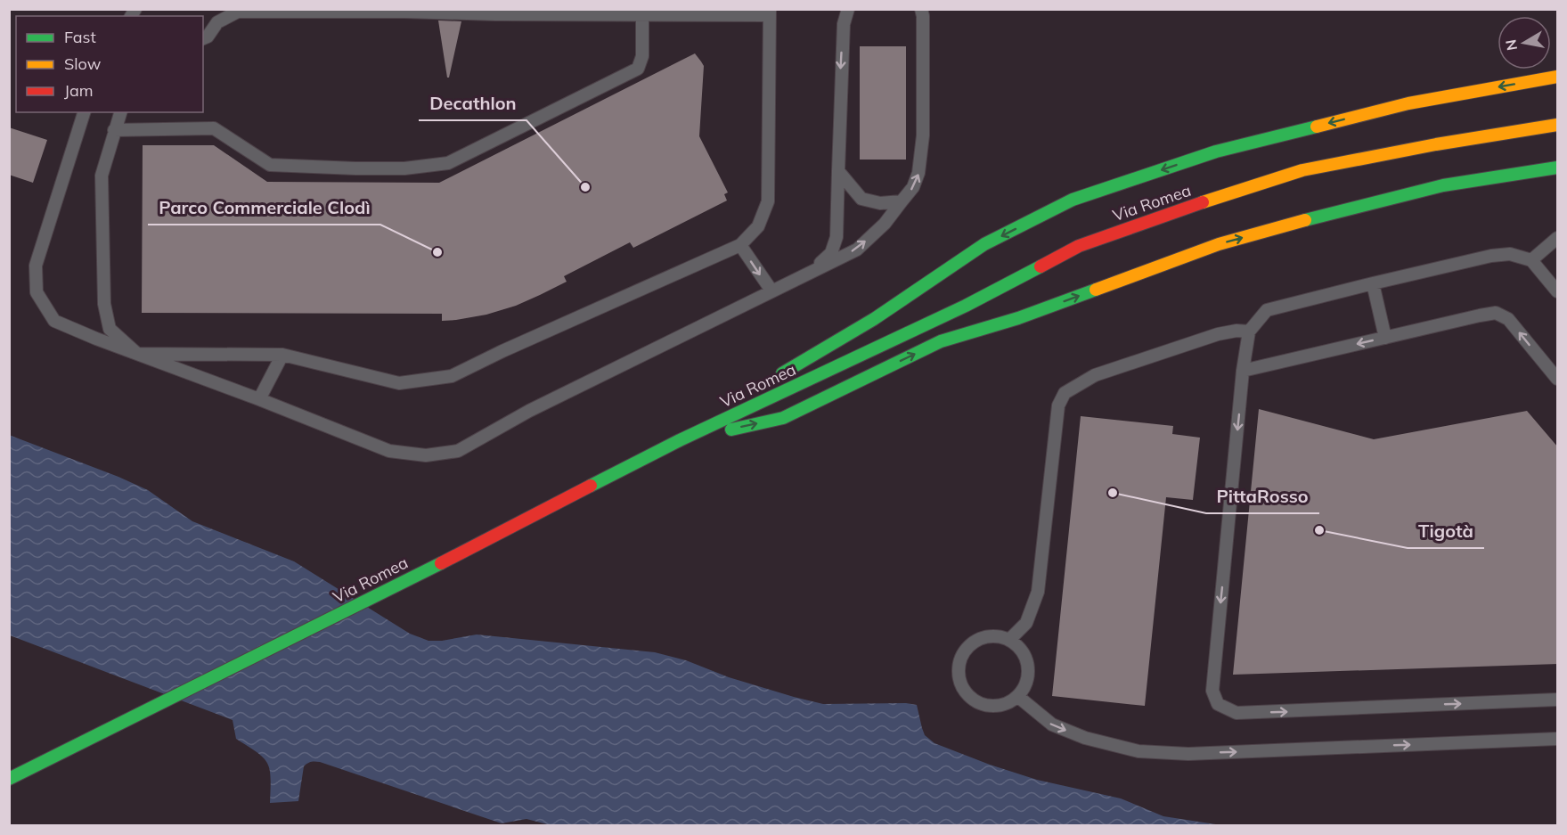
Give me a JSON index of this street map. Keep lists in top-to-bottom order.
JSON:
{
  "streets": {
    "main road": ["Via Romea"]
  },
  "places": [
    "Decathlon",
    "Parco Commerciale Clodì",
    "PittaRosso",
    "Tigotà"
  ],
  "legend": ["Fast", "Slow", "Jam"],
  "north": "left"
}
